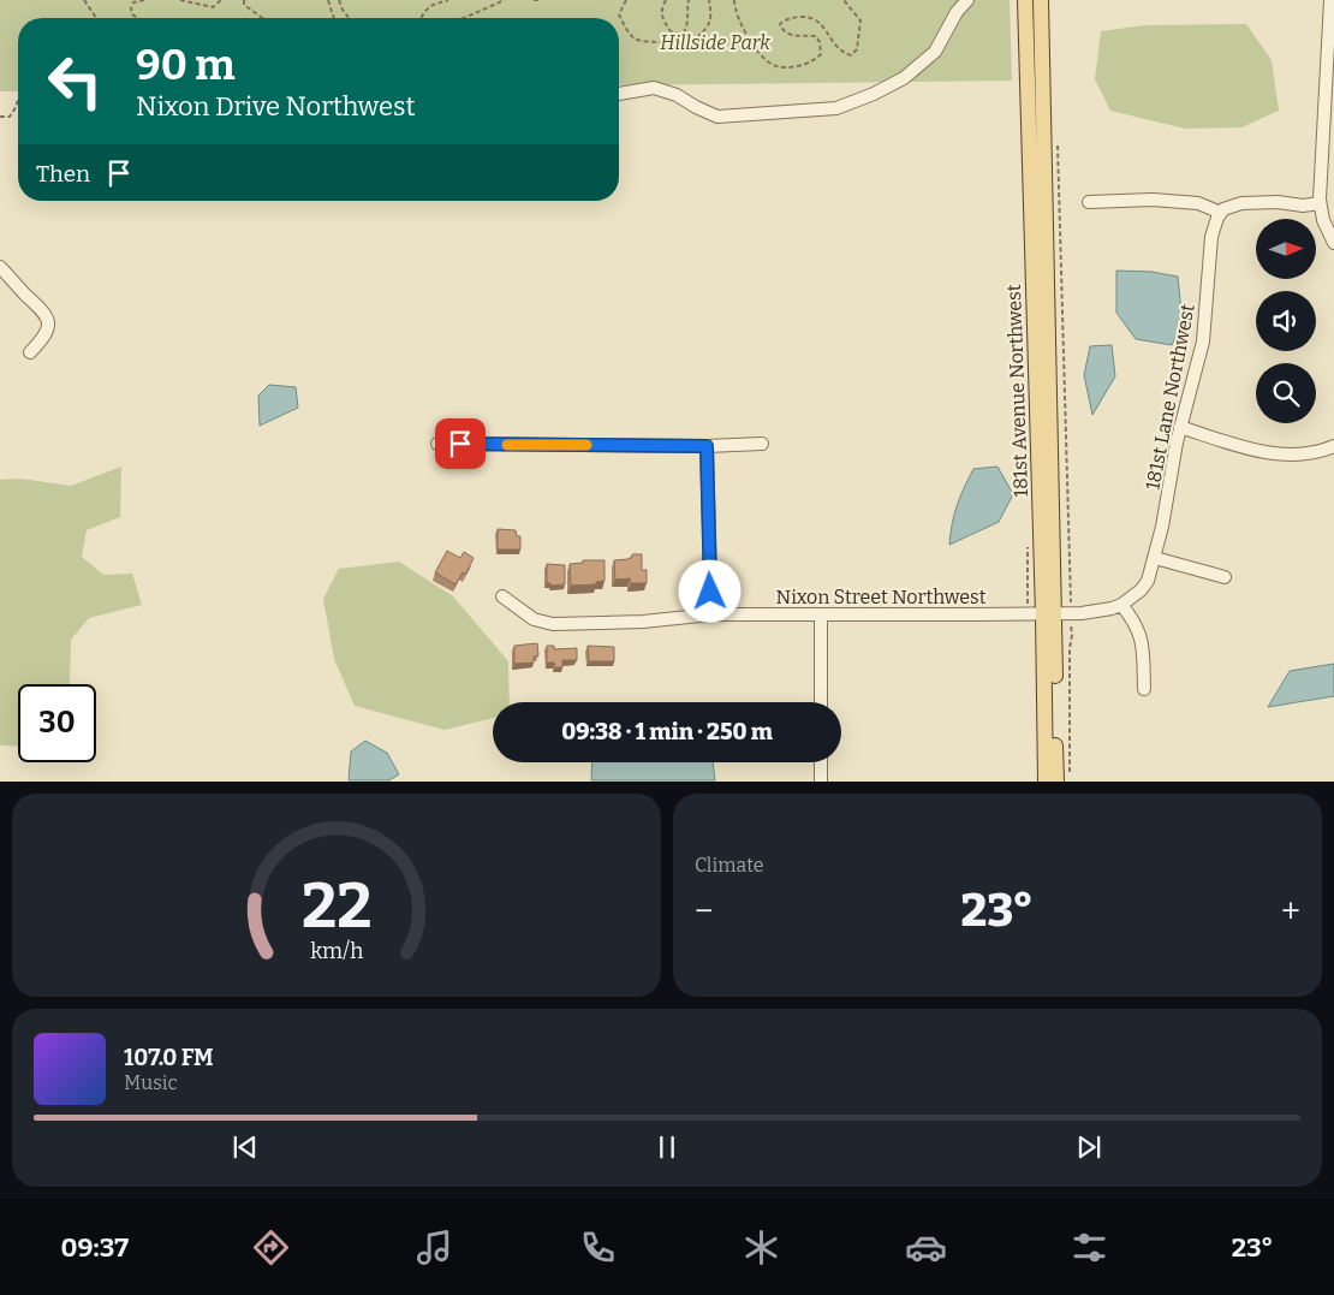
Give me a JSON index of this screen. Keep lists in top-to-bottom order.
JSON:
{
  "streets": {
    "main road": ["181st Avenue Northwest"],
    "street": ["181st Lane Northwest", "Nixon Street Northwest"]
  },
  "crossings": [
    ["181st Avenue Northwest", "181st Lane Northwest"],
    ["181st Avenue Northwest", "Nixon Street Northwest"],
    ["181st Lane Northwest", "Nixon Street Northwest"]
  ],
  "parks": ["Hillside Park"],
  "north": "right",
  "page": {
    "turn": ["90 m", "Nixon Drive Northwest"],
    "then": "Then",
    "limit": "30",
    "trip": "09:38 · 1 min · 250 m",
    "tile": "Climate",
    "heat": ["−", "23°", "+"],
    "song": ["107.0 FM", "Music"],
    "tabs": ["09:37", "23°"],
    "gauge": ["22", "km/h"]
  }
}
